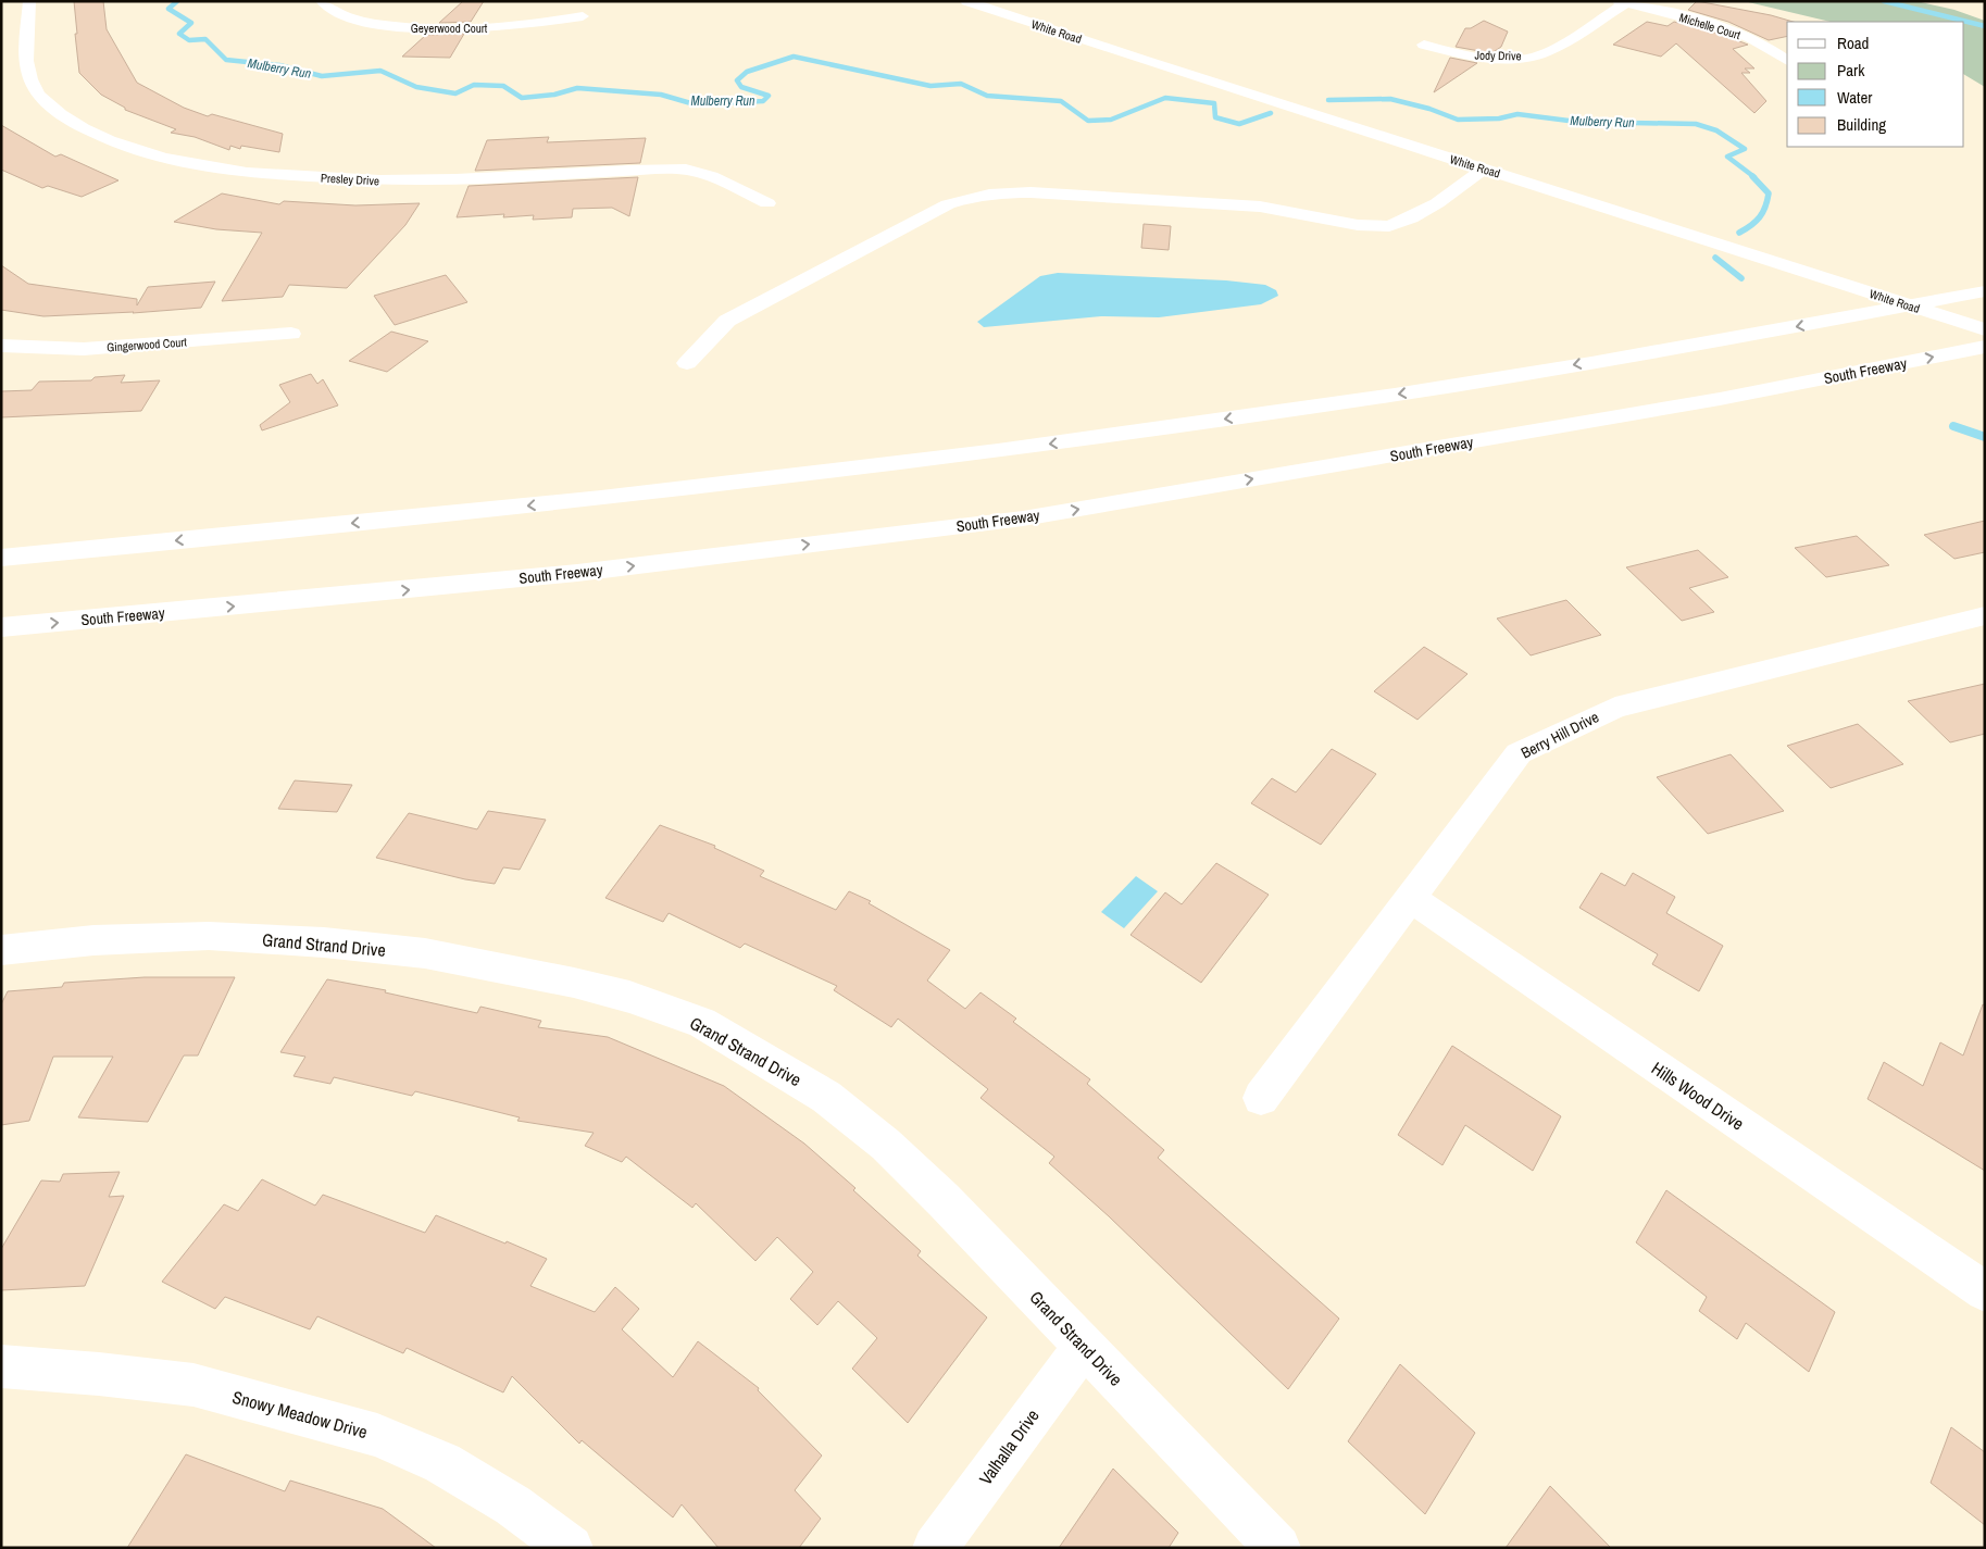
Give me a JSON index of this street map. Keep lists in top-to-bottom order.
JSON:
{
  "streets": {
    "main road": [
      "Michelle Court",
      "Geyerwood Court",
      "White Road",
      "Jody Drive",
      "Presley Drive",
      "Gingerwood Court",
      "South Freeway",
      "Berry Hill Drive",
      "Grand Strand Drive",
      "Hills Wood Drive",
      "Snowy Meadow Drive",
      "Valhalla Drive"
    ]
  },
  "crossings": [
    ["Michelle Court", "Jody Drive"],
    ["Berry Hill Drive", "Hills Wood Drive"],
    ["Grand Strand Drive", "Valhalla Drive"]
  ],
  "water": ["Mulberry Run"],
  "legend": [
    "Road",
    "Park",
    "Water",
    "Building"
  ]
}
